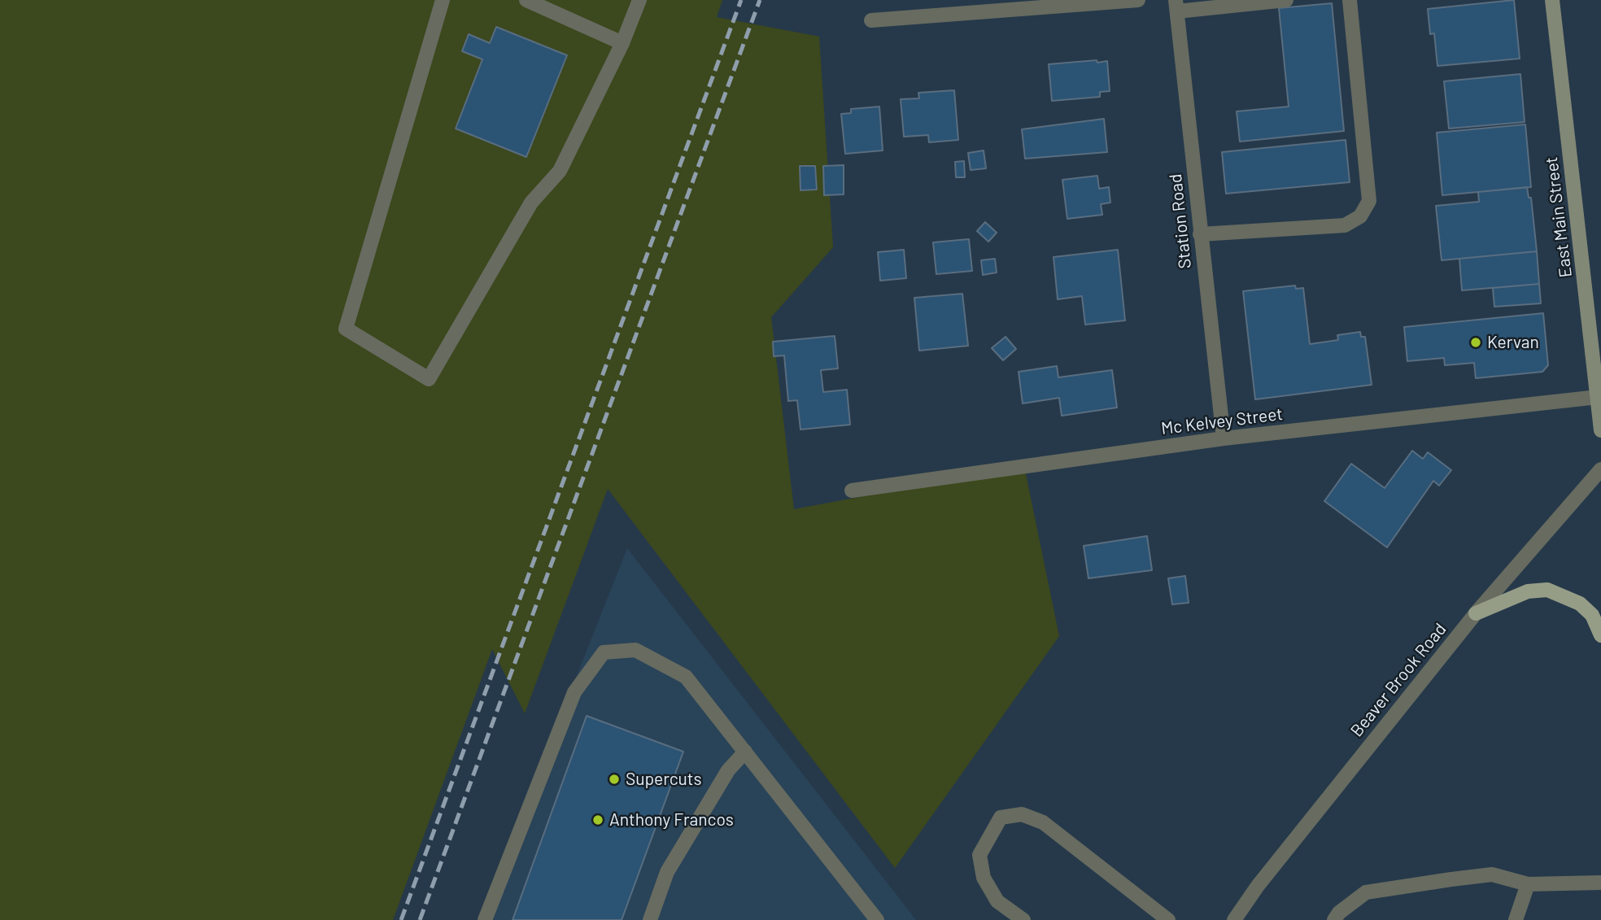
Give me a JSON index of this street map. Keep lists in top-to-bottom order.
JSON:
{
  "streets": {
    "main road": ["East Main Street"],
    "street": ["Station Road", "Mc Kelvey Street", "Beaver Brook Road"]
  },
  "crossings": [
    ["East Main Street", "Mc Kelvey Street"],
    ["Station Road", "Mc Kelvey Street"]
  ],
  "places": ["Kervan", "Supercuts", "Anthony Francos"]
}
